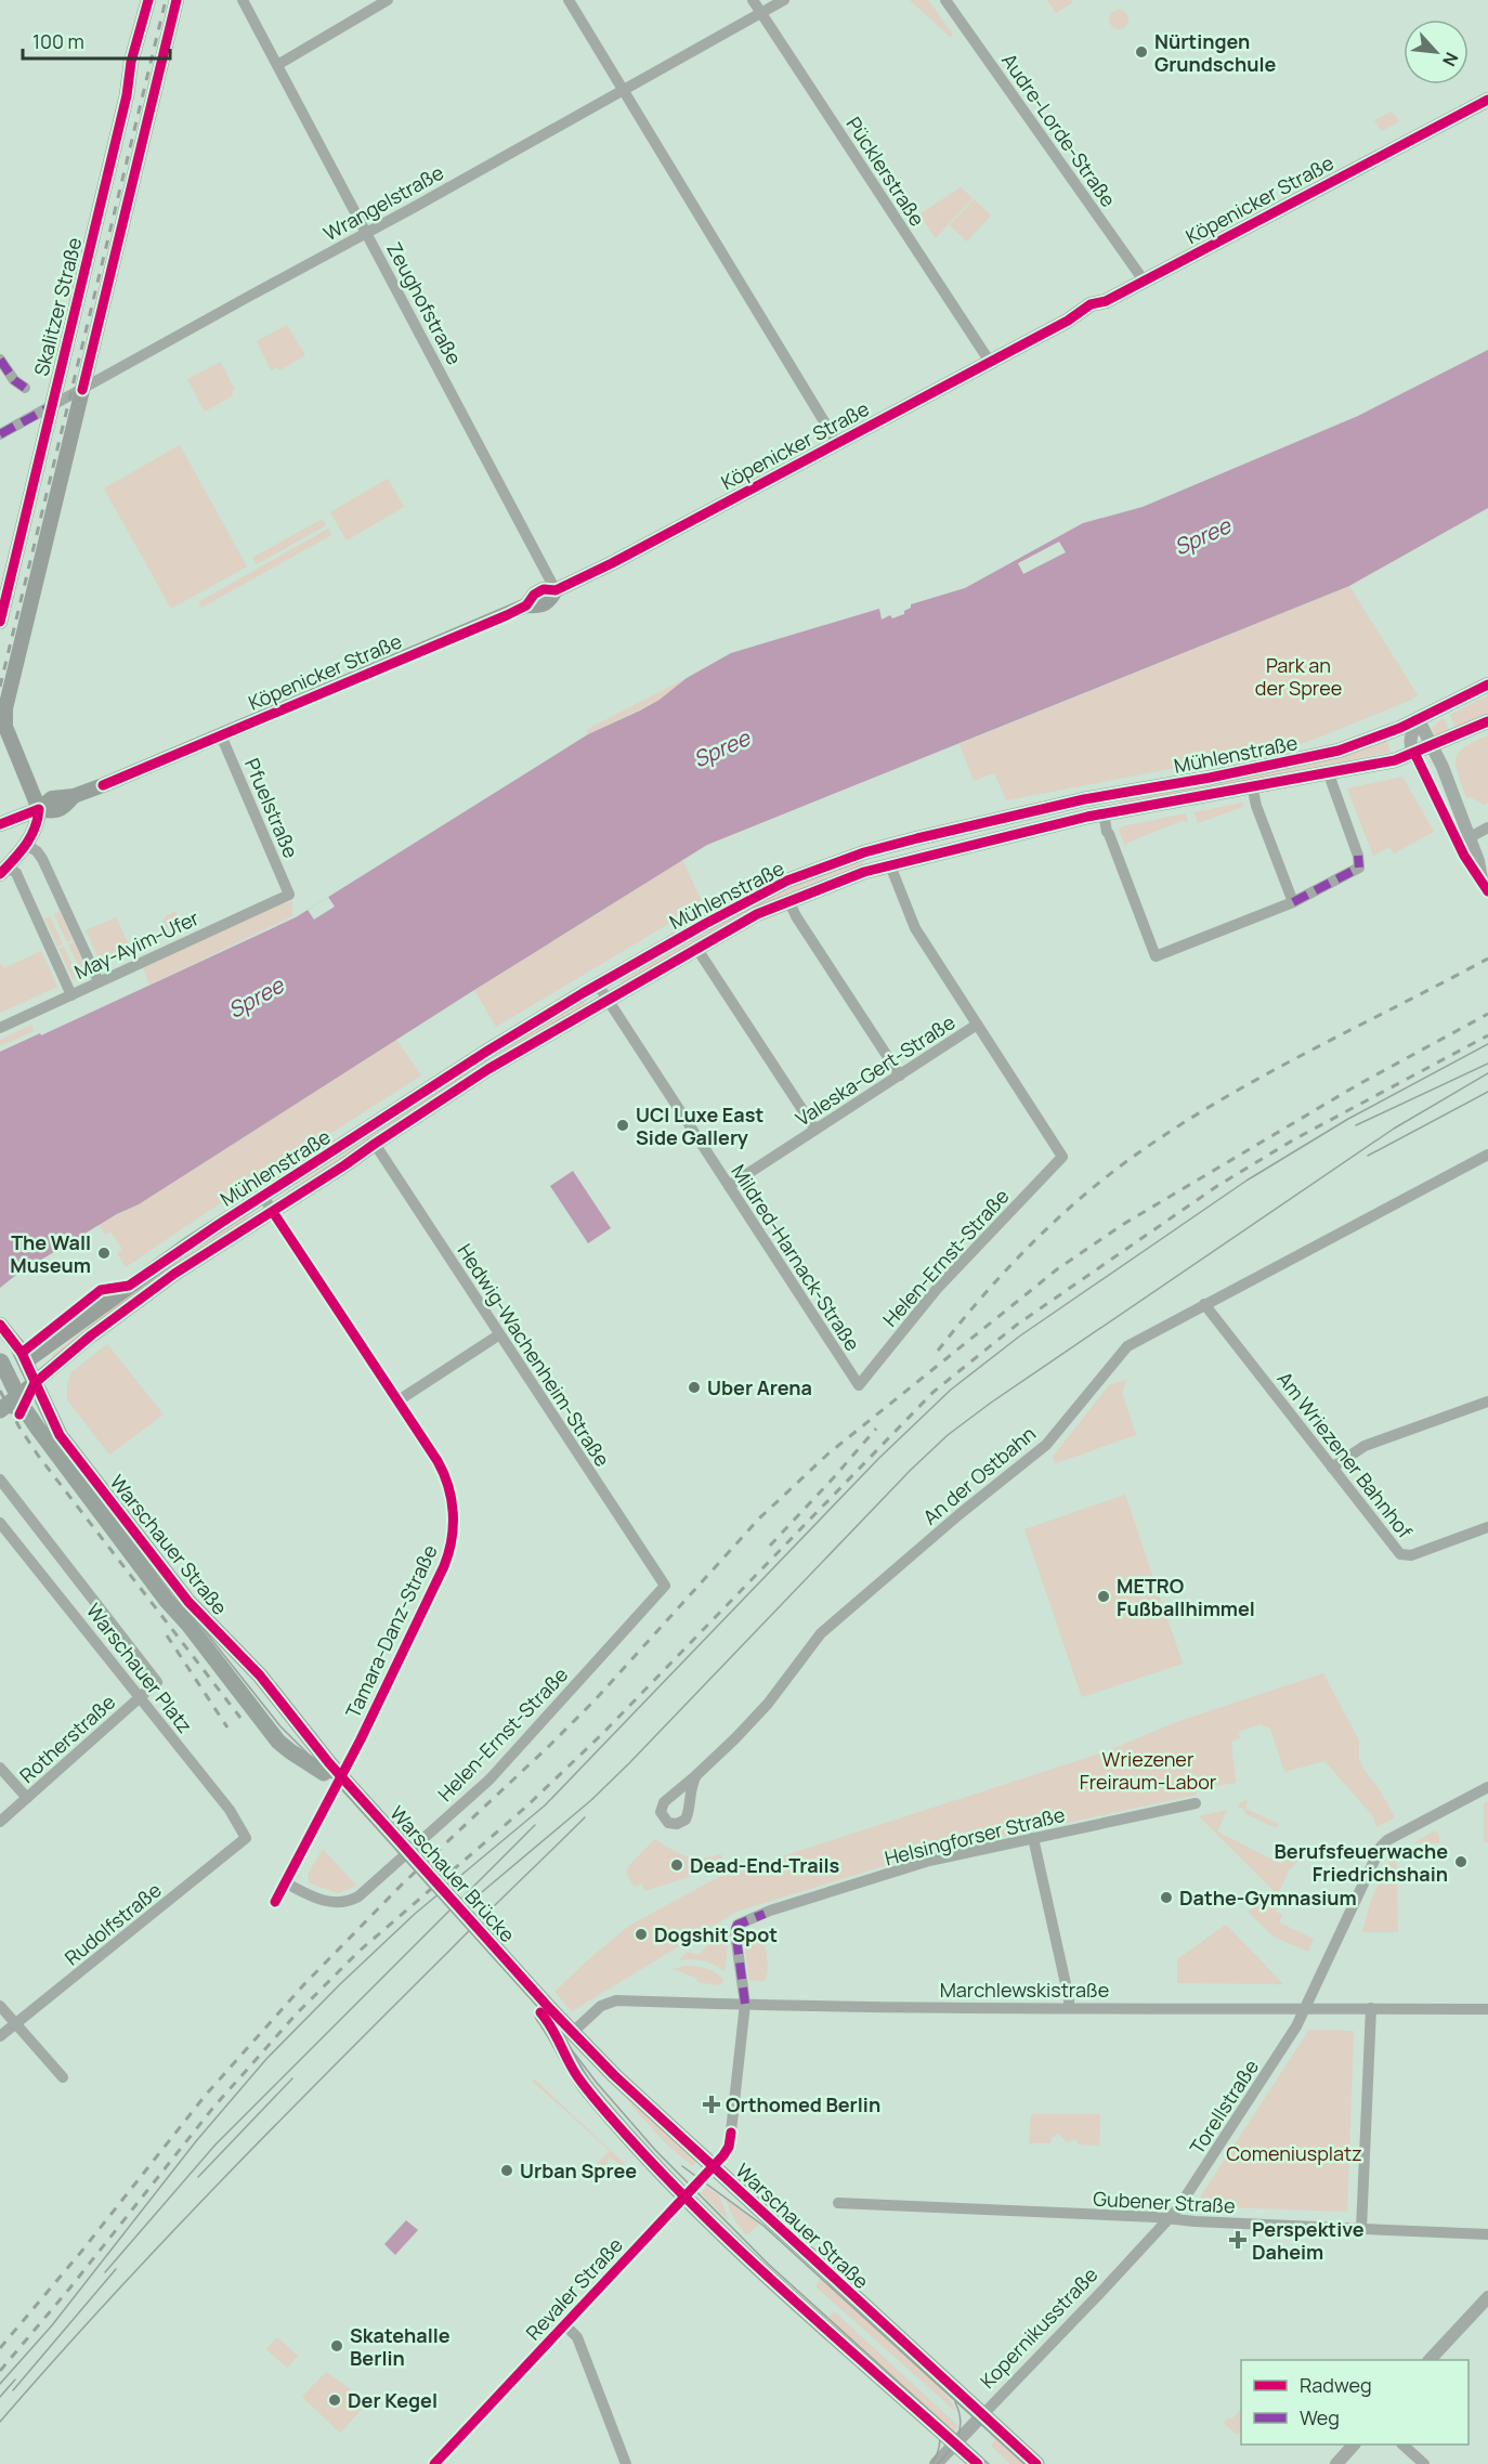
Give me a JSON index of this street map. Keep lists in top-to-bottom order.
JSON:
{
  "streets": {
    "main road": [
      "Köpenicker Straße",
      "Skalitzer Straße",
      "Mühlenstraße",
      "Warschauer Straße",
      "Warschauer Brücke"
    ],
    "street": [
      "Audre-Lorde-Straße",
      "Pücklerstraße",
      "Wrangelstraße",
      "Zeughofstraße",
      "Pfuelstraße",
      "May-Ayim-Ufer",
      "Valeska-Gert-Straße",
      "Mildred-Harnack-Straße",
      "Helen-Ernst-Straße",
      "Hedwig-Wachenheim-Straße",
      "Am Wriezener Bahnhof",
      "An der Ostbahn",
      "Tamara-Danz-Straße",
      "Warschauer Platz",
      "Rotherstraße",
      "Helsingforser Straße",
      "Rudolfstraße",
      "Marchlewskistraße",
      "Torellstraße",
      "Gubener Straße",
      "Revaler Straße",
      "Kopernikusstraße"
    ]
  },
  "crossings": [
    ["Audre-Lorde-Straße", "Köpenicker Straße"],
    ["Pücklerstraße", "Köpenicker Straße"],
    ["Pücklerstraße", "Wrangelstraße"],
    ["Köpenicker Straße", "Zeughofstraße"],
    ["Köpenicker Straße", "Pfuelstraße"],
    ["Wrangelstraße", "Zeughofstraße"],
    ["Wrangelstraße", "Skalitzer Straße"],
    ["Mühlenstraße", "Mildred-Harnack-Straße"],
    ["Mühlenstraße", "Hedwig-Wachenheim-Straße"],
    ["Mühlenstraße", "Warschauer Straße"],
    ["Mühlenstraße", "Tamara-Danz-Straße"],
    ["Pfuelstraße", "May-Ayim-Ufer"],
    ["Valeska-Gert-Straße", "Mildred-Harnack-Straße"],
    ["Valeska-Gert-Straße", "Helen-Ernst-Straße"],
    ["Mildred-Harnack-Straße", "Helen-Ernst-Straße"],
    ["Helen-Ernst-Straße", "Hedwig-Wachenheim-Straße"],
    ["Helen-Ernst-Straße", "Tamara-Danz-Straße"],
    ["Am Wriezener Bahnhof", "An der Ostbahn"],
    ["Warschauer Straße", "Warschauer Brücke"],
    ["Warschauer Straße", "Marchlewskistraße"],
    ["Warschauer Straße", "Revaler Straße"],
    ["Warschauer Straße", "Kopernikusstraße"],
    ["Warschauer Platz", "Rotherstraße"],
    ["Warschauer Platz", "Rudolfstraße"],
    ["Helsingforser Straße", "Marchlewskistraße"],
    ["Helsingforser Straße", "Revaler Straße"],
    ["Marchlewskistraße", "Torellstraße"],
    ["Marchlewskistraße", "Revaler Straße"],
    ["Torellstraße", "Gubener Straße"],
    ["Torellstraße", "Kopernikusstraße"],
    ["Gubener Straße", "Kopernikusstraße"]
  ],
  "water": ["Spree"],
  "parks": ["Park an der Spree", "Wriezener Freiraum-Labor", "Comeniusplatz"],
  "places": {
    "other": [
      "Nürtingen Grundschule",
      "UCI Luxe East Side Gallery",
      "The Wall Museum",
      "Uber Arena",
      "METRO Fußballhimmel",
      "Berufsfeuerwache Friedrichshain",
      "Dead-End-Trails",
      "Dathe-Gymnasium",
      "Dogshit Spot",
      "Urban Spree",
      "Skatehalle Berlin",
      "Der Kegel"
    ],
    "health": ["Orthomed Berlin", "Perspektive Daheim"]
  },
  "legend": ["Radweg", "Weg"],
  "scale_bar": "100 m",
  "north": "bottom right"
}
